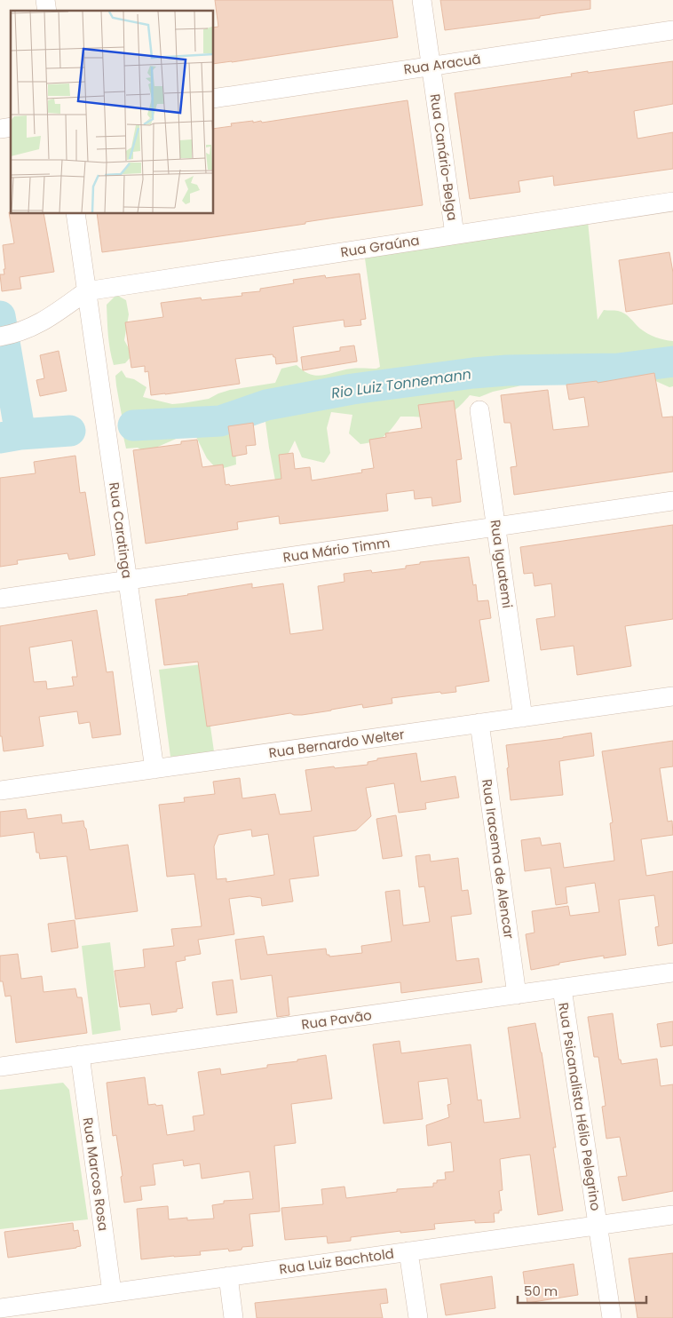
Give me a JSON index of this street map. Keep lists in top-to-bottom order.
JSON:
{
  "streets": {
    "street": [
      "Rua Aracuã",
      "Rua Canário-Belga",
      "Rua Graúna",
      "Rua Caratinga",
      "Rua Mário Timm",
      "Rua Iguatemi",
      "Rua Bernardo Welter",
      "Rua Iracema de Alencar",
      "Rua Pavão",
      "Rua Psicanalista Hélio Pelegrino",
      "Rua Marcos Rosa",
      "Rua Luiz Bachtold"
    ]
  },
  "crossings": [
    ["Rua Aracuã", "Rua Canário-Belga"],
    ["Rua Canário-Belga", "Rua Graúna"],
    ["Rua Graúna", "Rua Caratinga"],
    ["Rua Caratinga", "Rua Mário Timm"],
    ["Rua Caratinga", "Rua Bernardo Welter"],
    ["Rua Mário Timm", "Rua Iguatemi"],
    ["Rua Iguatemi", "Rua Bernardo Welter"],
    ["Rua Bernardo Welter", "Rua Iracema de Alencar"],
    ["Rua Iracema de Alencar", "Rua Pavão"],
    ["Rua Pavão", "Rua Psicanalista Hélio Pelegrino"],
    ["Rua Pavão", "Rua Marcos Rosa"],
    ["Rua Psicanalista Hélio Pelegrino", "Rua Luiz Bachtold"],
    ["Rua Marcos Rosa", "Rua Luiz Bachtold"]
  ],
  "water": ["Rio Luiz Tonnemann"],
  "scale_bar": "50 m"
}
